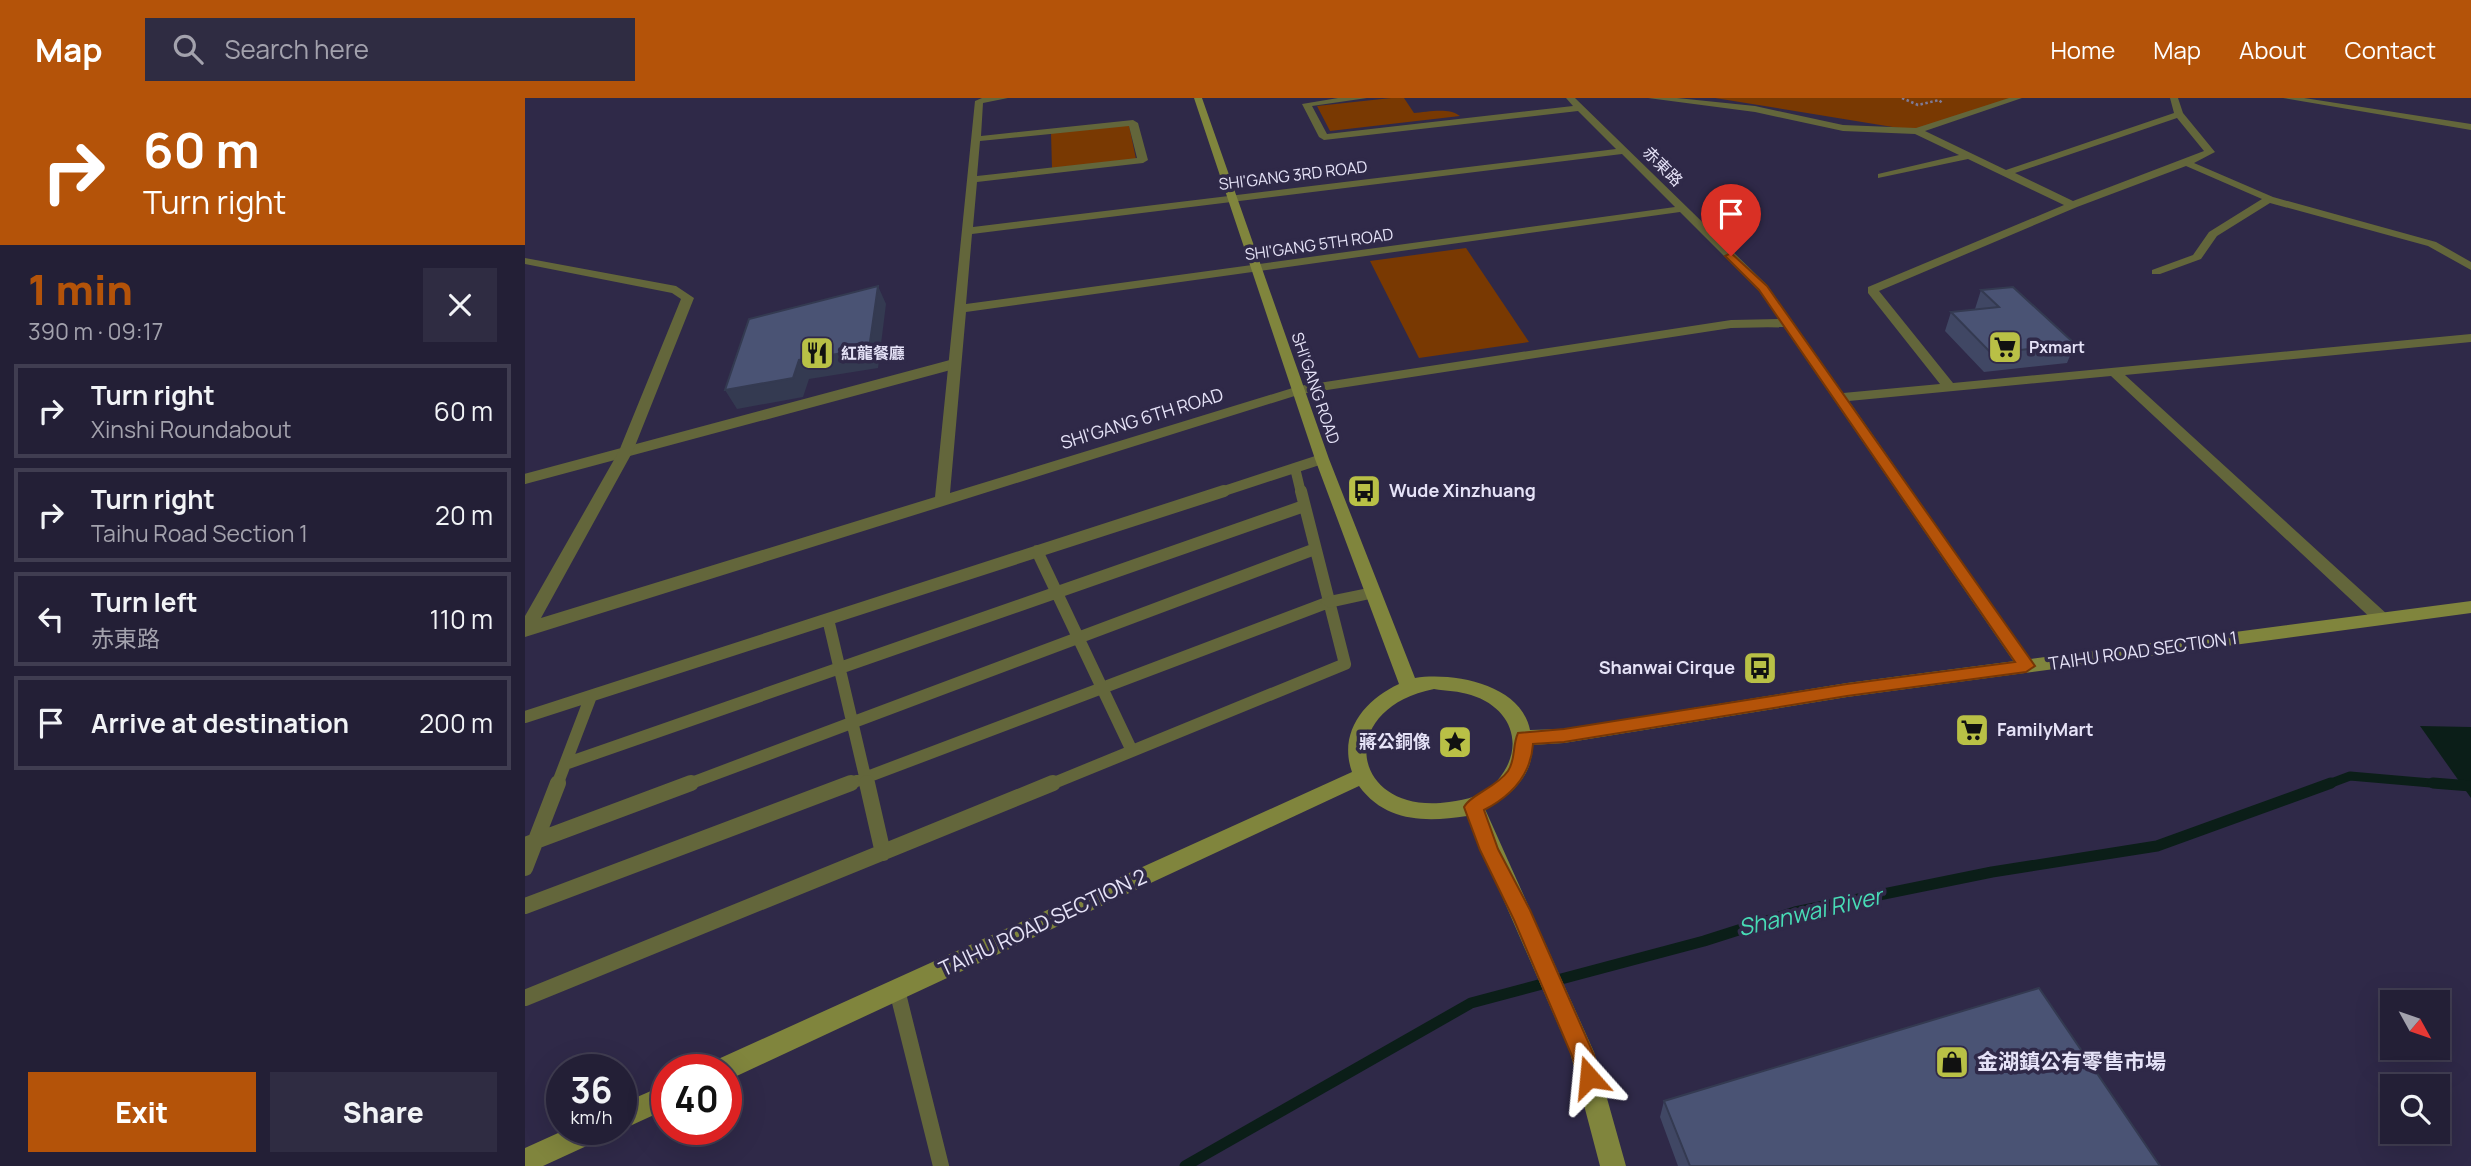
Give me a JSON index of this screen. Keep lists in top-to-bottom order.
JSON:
{
  "streets": {
    "street": [
      "赤東路",
      "SHI'GANG 3RD ROAD",
      "SHI'GANG 5TH ROAD",
      "SHI'GANG ROAD",
      "SHI'GANG 6TH ROAD",
      "TAIHU ROAD SECTION 1",
      "TAIHU ROAD SECTION 2"
    ]
  },
  "crossings": [
    ["赤東路", "SHI'GANG 3RD ROAD"],
    ["赤東路", "SHI'GANG 5TH ROAD"],
    ["赤東路", "SHI'GANG 6TH ROAD"],
    ["赤東路", "TAIHU ROAD SECTION 1"],
    ["SHI'GANG 3RD ROAD", "SHI'GANG ROAD"],
    ["SHI'GANG 5TH ROAD", "SHI'GANG ROAD"],
    ["SHI'GANG ROAD", "SHI'GANG 6TH ROAD"],
    ["SHI'GANG ROAD", "TAIHU ROAD SECTION 1"],
    ["SHI'GANG ROAD", "TAIHU ROAD SECTION 2"],
    ["TAIHU ROAD SECTION 1", "TAIHU ROAD SECTION 2"]
  ],
  "water": ["Shanwai River"],
  "places": {
    "supermarket": ["Pxmart", "FamilyMart"],
    "restaurant": ["紅龍餐廳"],
    "bus stop": ["Wude Xinzhuang", "Shanwai Cirque"],
    "place": ["蔣公銅像"],
    "shop": ["金湖鎮公有零售市場"]
  },
  "north": "bottom right",
  "page": {
    "header": "Map",
    "search": "Search here",
    "nav": [
      "Home",
      "Map",
      "About",
      "Contact"
    ],
    "turn": ["60 m", "Turn right"],
    "heading": ["1 min", "390 m · 09:17"],
    "list": [
      {
        "name": "Turn right",
        "note": "Xinshi Roundabout",
        "value": "60 m"
      },
      {
        "name": "Turn right",
        "note": "Taihu Road Section 1",
        "value": "20 m"
      },
      {
        "name": "Turn left",
        "note": "赤東路",
        "value": "110 m"
      },
      {
        "name": "Arrive at destination",
        "value": "200 m"
      }
    ],
    "speed": "36 km/h",
    "limit": "40",
    "buttons": ["Exit", "Share"]
  }
}
